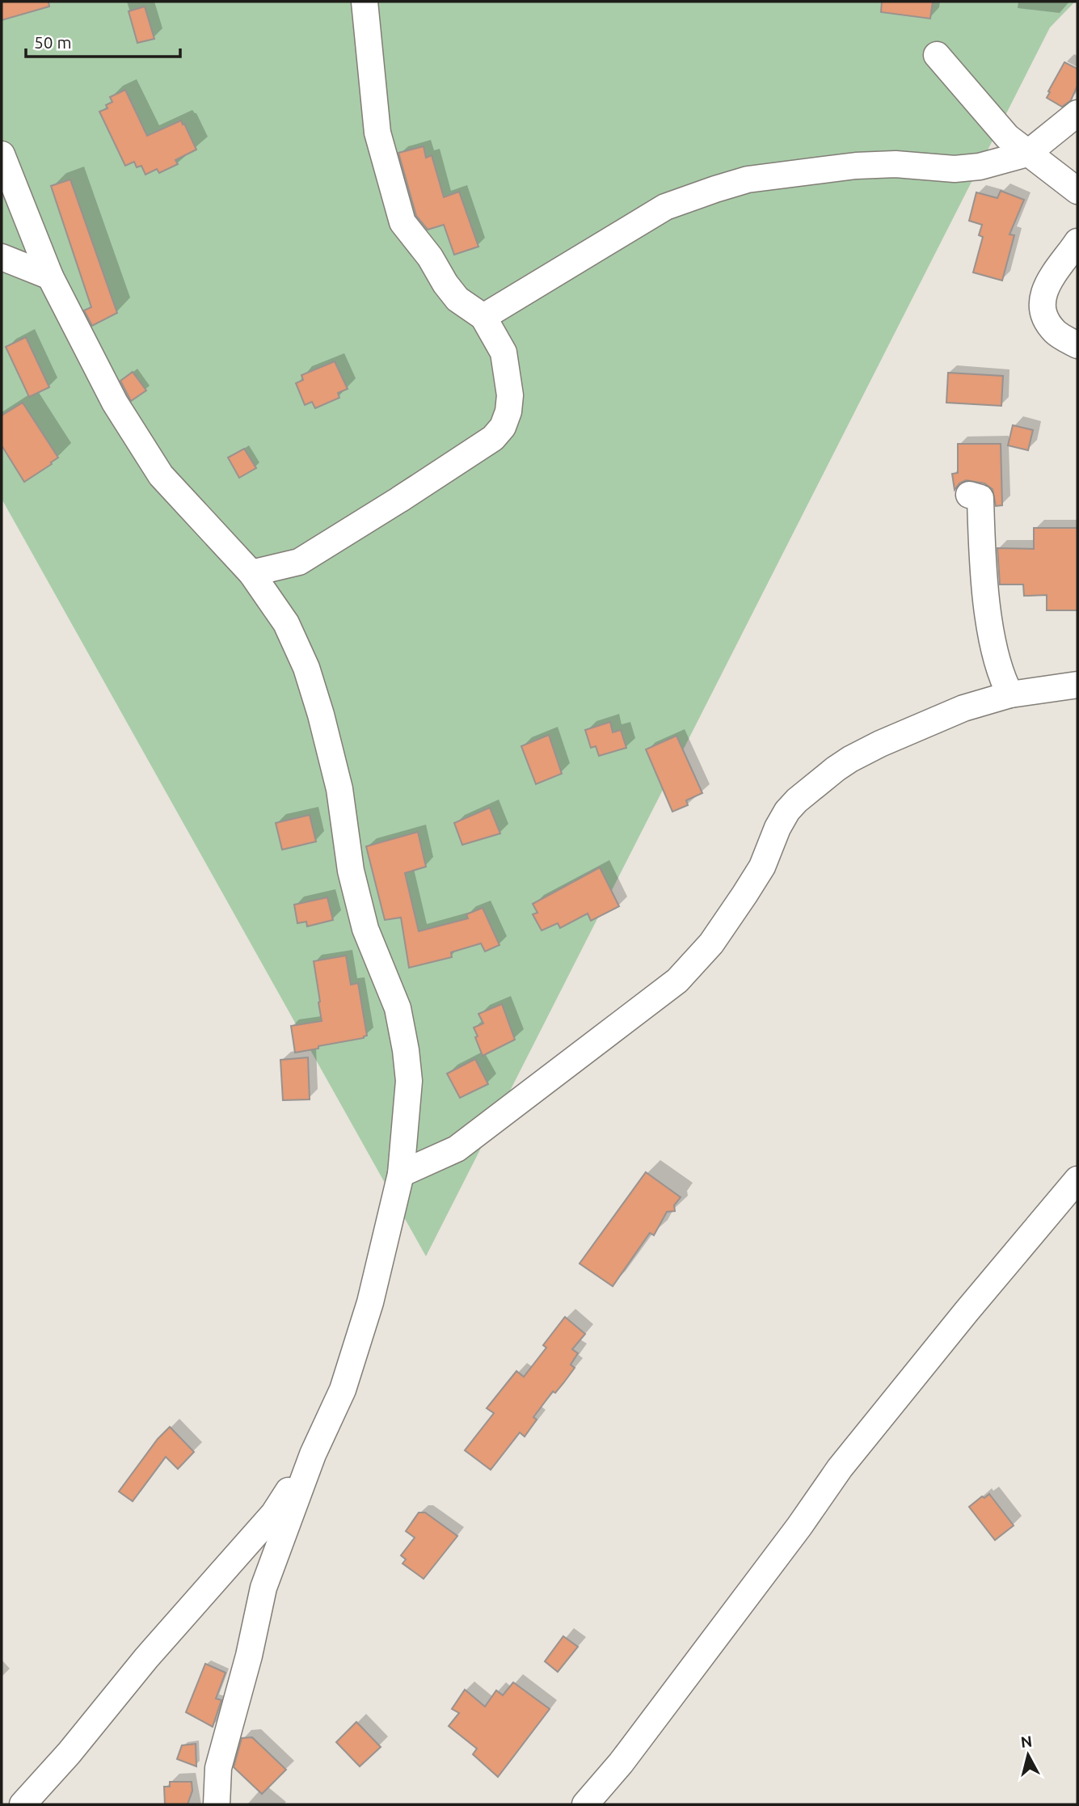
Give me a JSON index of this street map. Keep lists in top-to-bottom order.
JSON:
{
  "scale_bar": "50 m",
  "north": "top"
}
